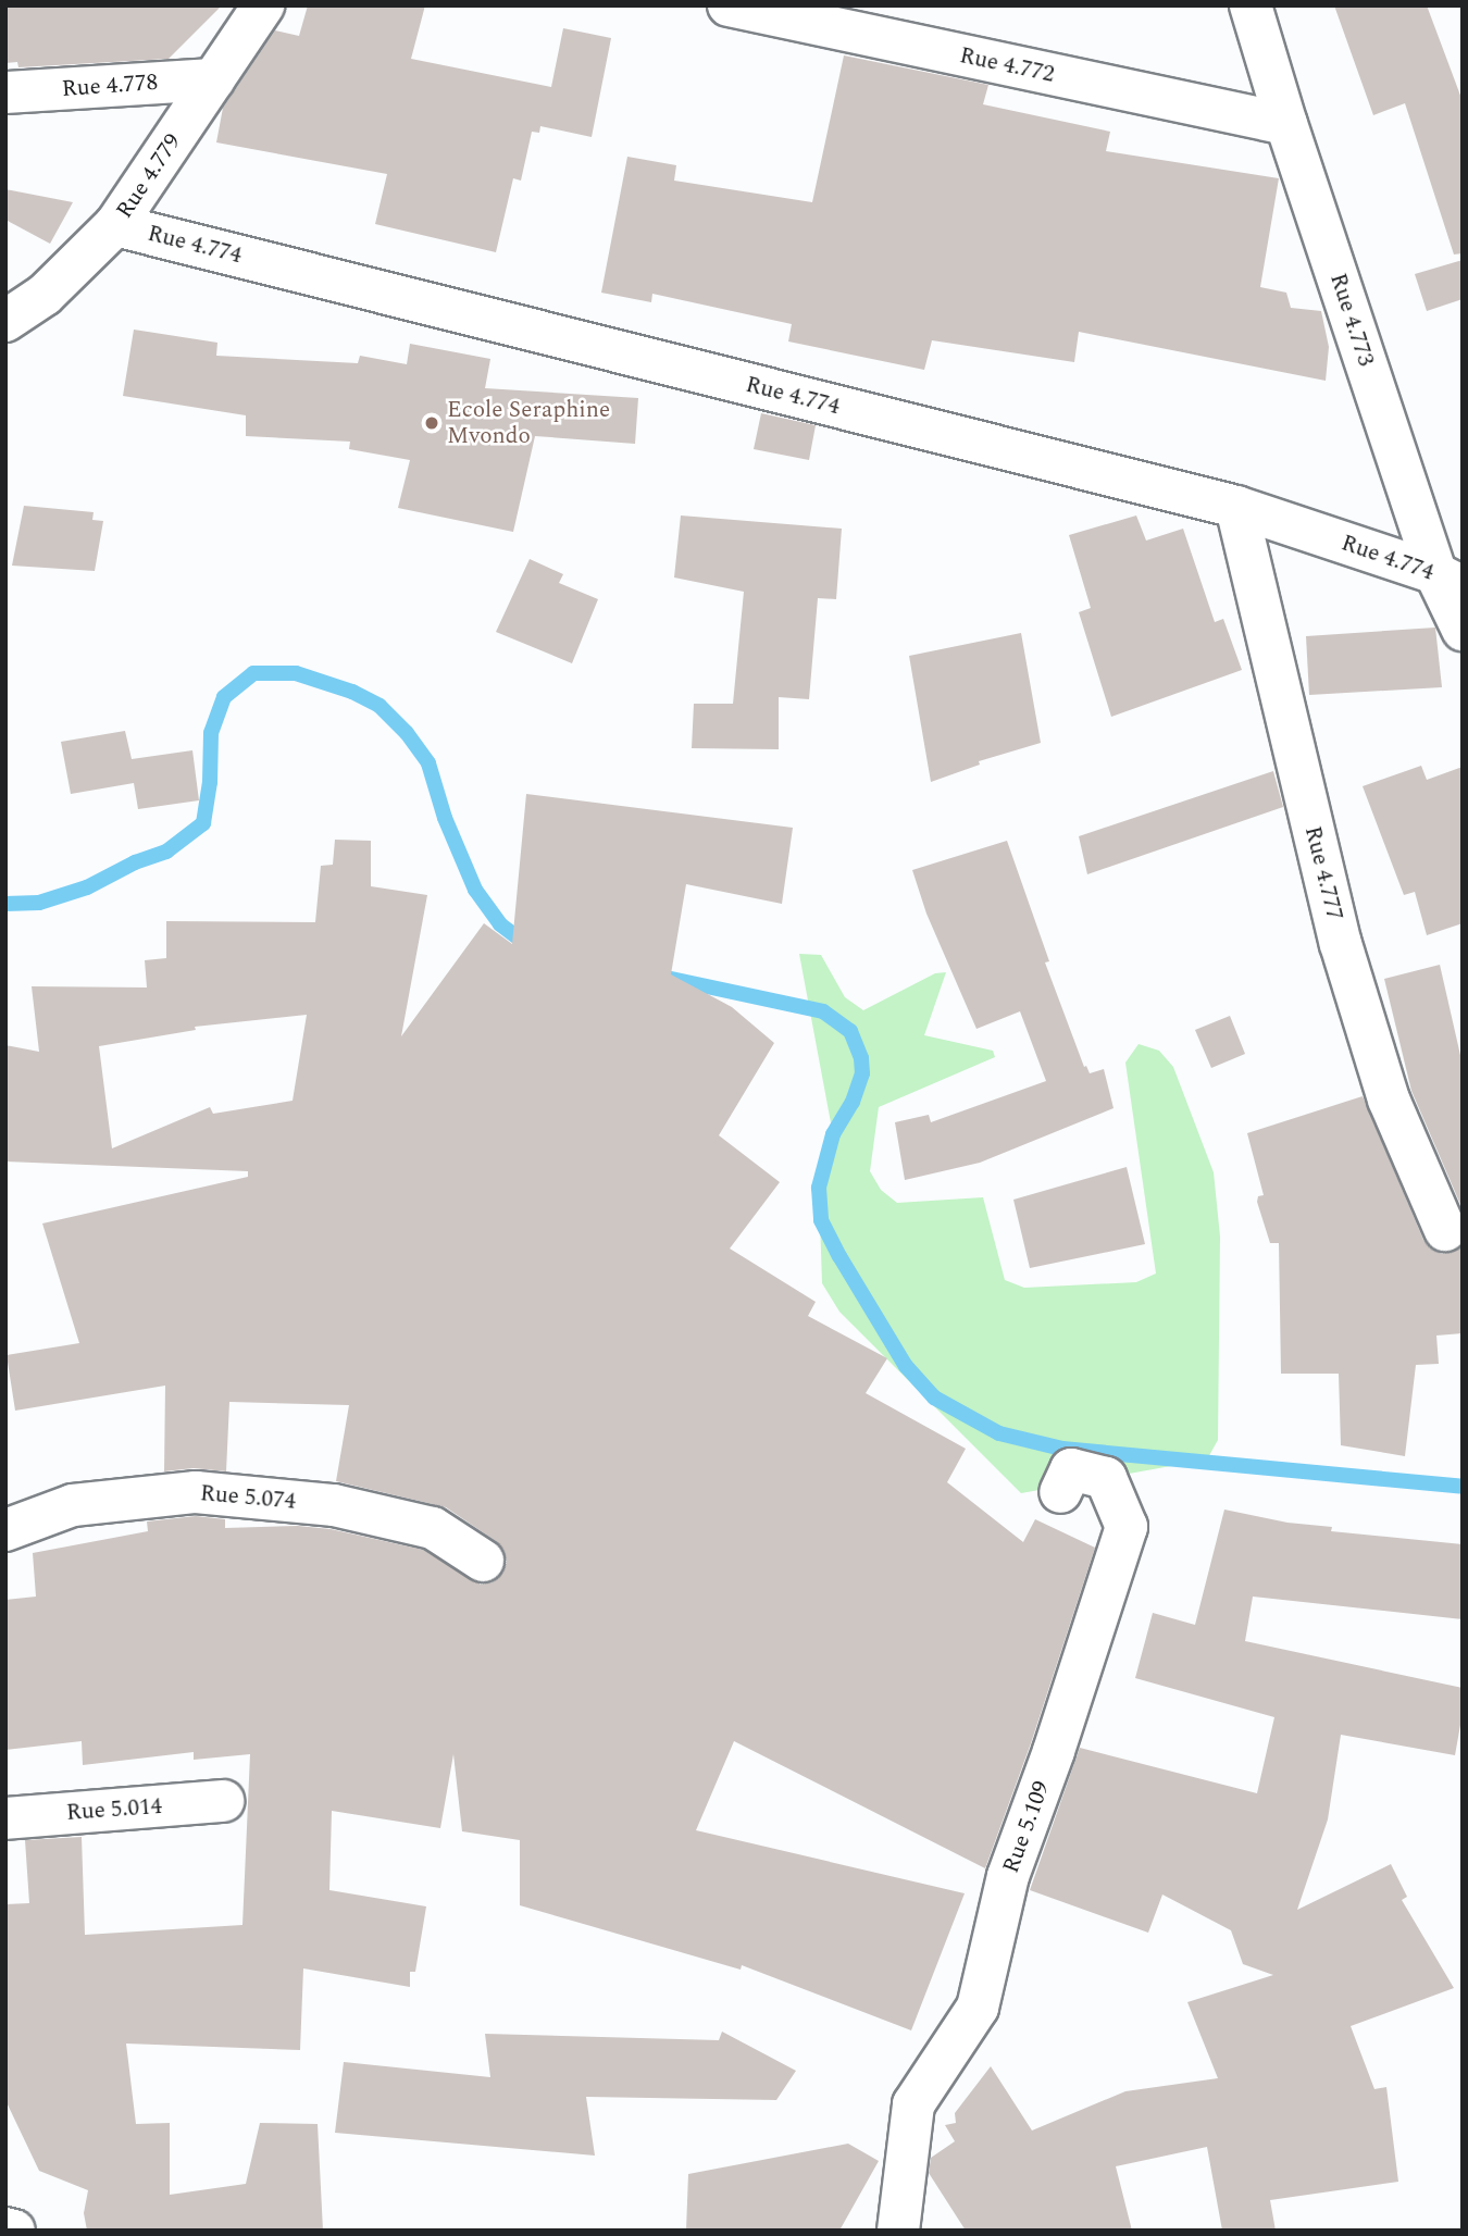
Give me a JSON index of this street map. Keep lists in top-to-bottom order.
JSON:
{
  "streets": {
    "street": [
      "Rue 4.772",
      "Rue 4.778",
      "Rue 4.779",
      "Rue 4.774",
      "Rue 4.773",
      "Rue 4.777",
      "Rue 5.074",
      "Rue 5.014",
      "Rue 5.109"
    ]
  },
  "crossings": [
    ["Rue 4.772", "Rue 4.773"],
    ["Rue 4.778", "Rue 4.779"],
    ["Rue 4.779", "Rue 4.774"],
    ["Rue 4.774", "Rue 4.773"],
    ["Rue 4.774", "Rue 4.777"]
  ],
  "places": ["Ecole Seraphine Mvondo"]
}
